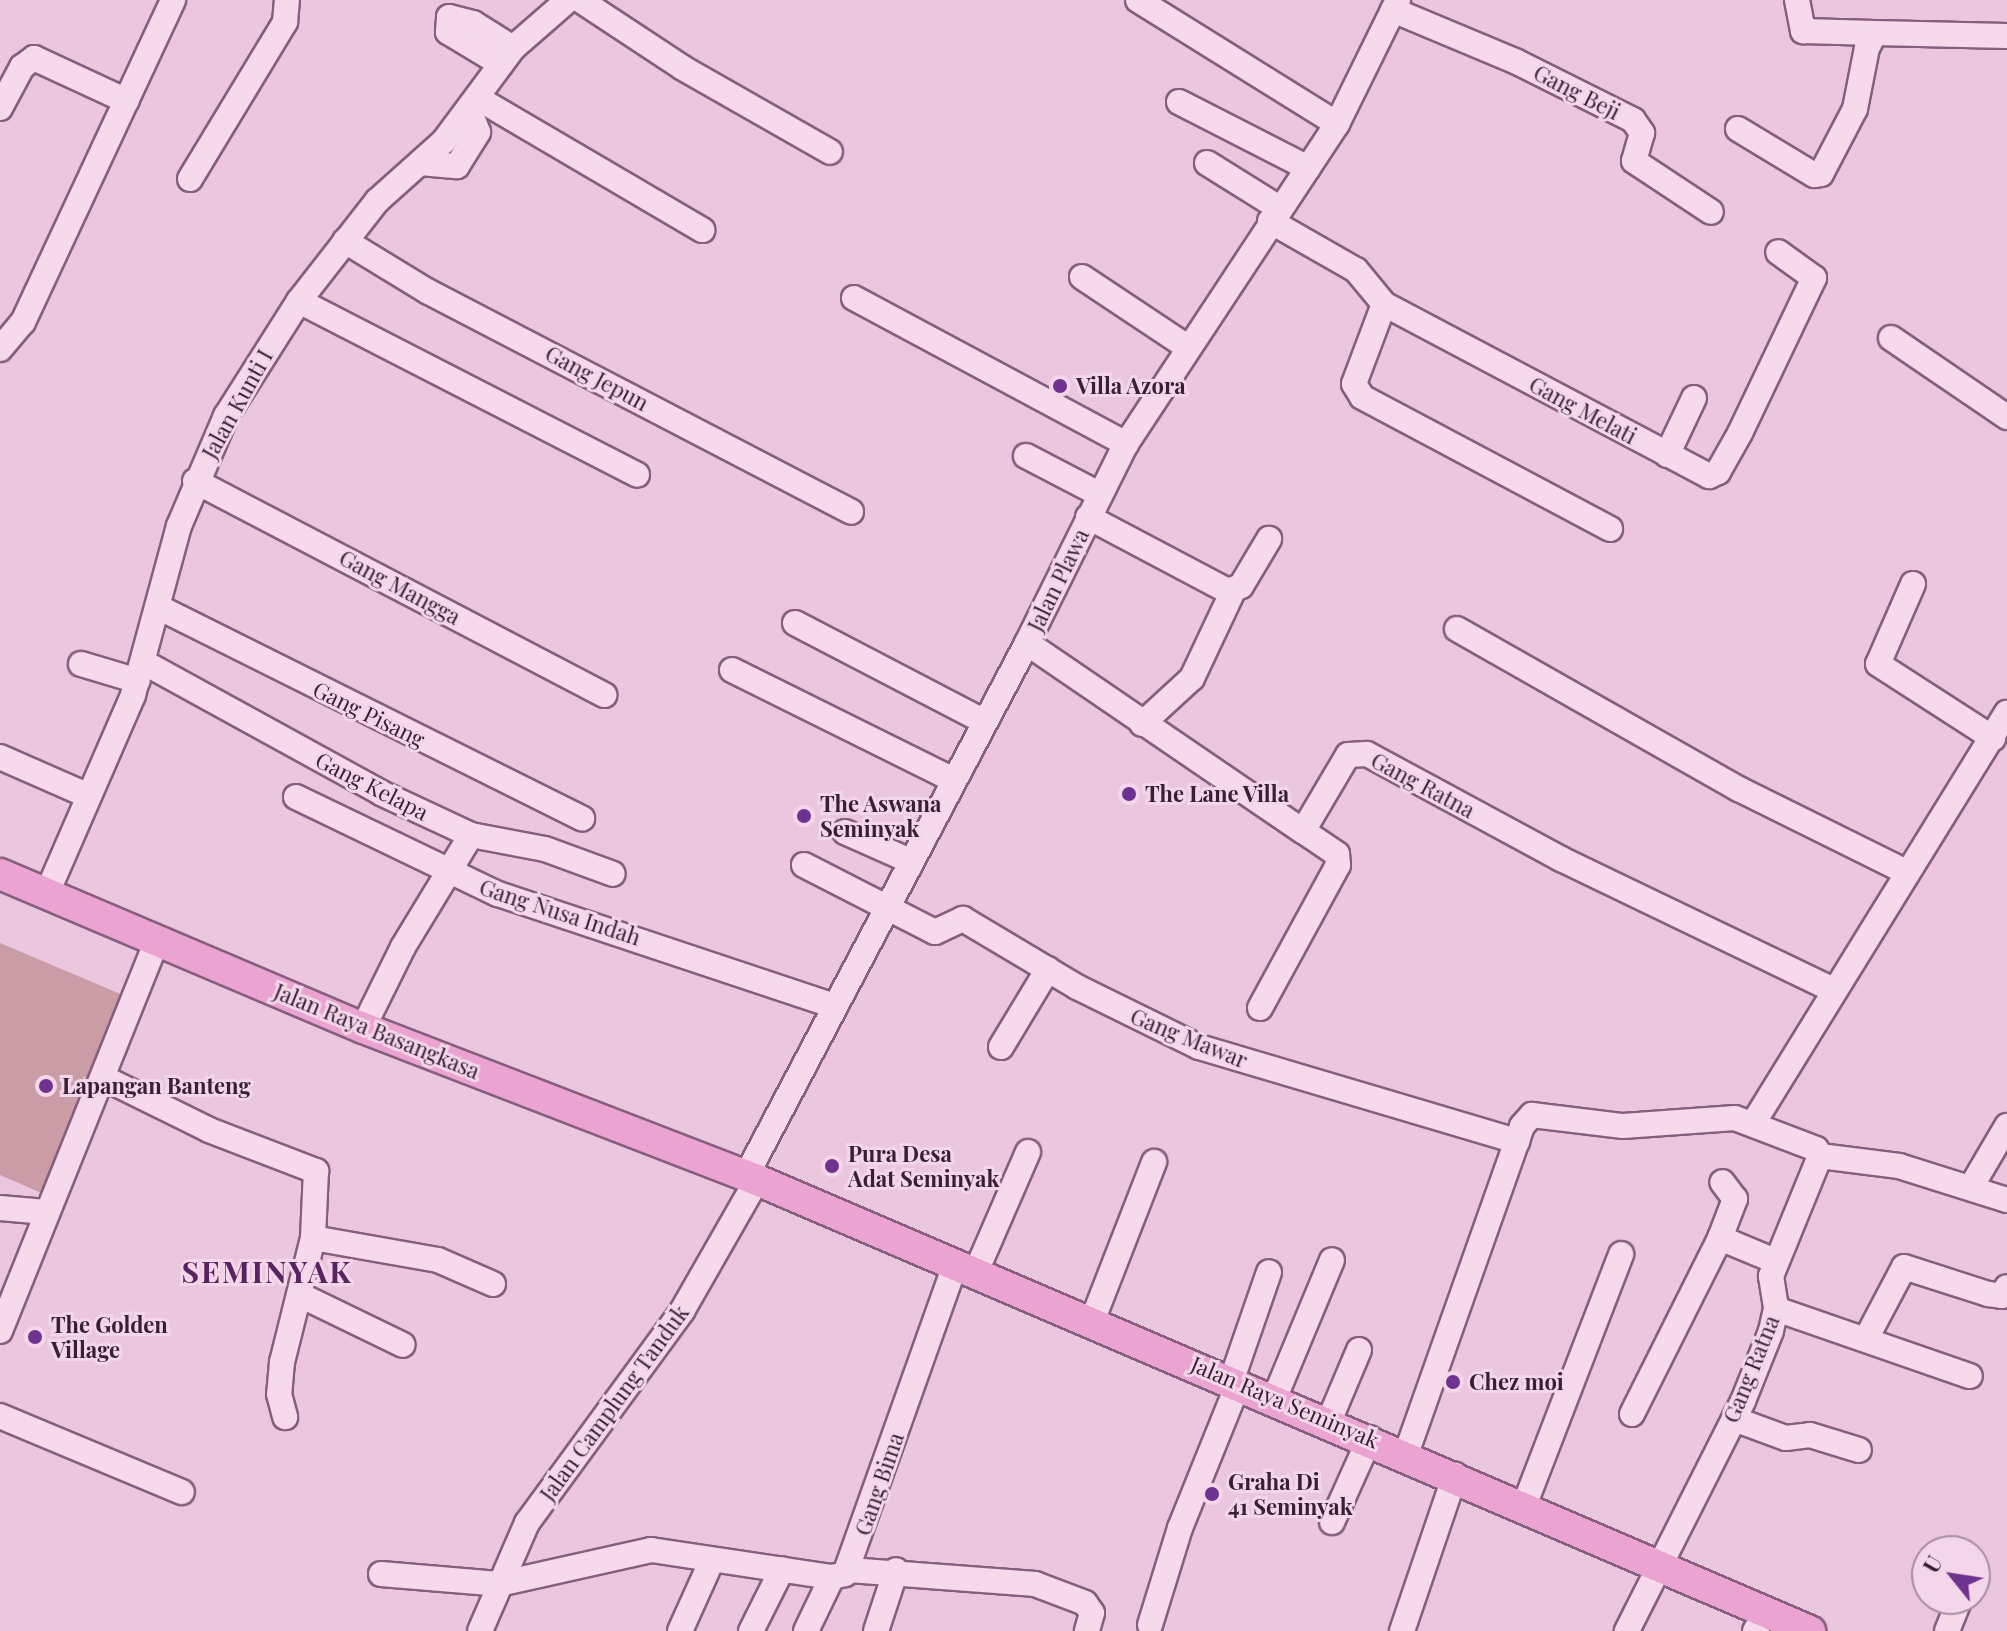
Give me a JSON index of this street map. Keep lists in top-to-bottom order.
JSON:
{
  "streets": {
    "main road": ["Jalan Raya Basangkasa", "Jalan Raya Seminyak"],
    "street": [
      "Gang Beji",
      "Gang Jepun",
      "Jalan Kunti I",
      "Gang Melati",
      "Jalan Plawa",
      "Gang Mangga",
      "Gang Pisang",
      "Gang Ratna",
      "Gang Kelapa",
      "Gang Nusa Indah",
      "Gang Mawar",
      "Jalan Camplung Tanduk",
      "Gang Bima"
    ]
  },
  "crossings": [
    ["Gang Beji", "Jalan Plawa"],
    ["Gang Jepun", "Jalan Kunti I"],
    ["Jalan Kunti I", "Gang Mangga"],
    ["Jalan Kunti I", "Gang Pisang"],
    ["Jalan Kunti I", "Gang Kelapa"],
    ["Jalan Kunti I", "Jalan Raya Basangkasa"],
    ["Gang Melati", "Jalan Plawa"],
    ["Jalan Plawa", "Gang Nusa Indah"],
    ["Jalan Plawa", "Jalan Raya Basangkasa"],
    ["Jalan Plawa", "Gang Mawar"],
    ["Jalan Plawa", "Jalan Raya Seminyak"],
    ["Jalan Plawa", "Jalan Camplung Tanduk"],
    ["Gang Ratna", "Jalan Raya Seminyak"],
    ["Jalan Raya Basangkasa", "Jalan Raya Seminyak"],
    ["Jalan Raya Basangkasa", "Jalan Camplung Tanduk"],
    ["Jalan Raya Seminyak", "Jalan Camplung Tanduk"],
    ["Jalan Raya Seminyak", "Gang Bima"]
  ],
  "districts": ["SEMINYAK"],
  "places": [
    "Villa Azora",
    "The Lane Villa",
    "The Aswana Seminyak",
    "Lapangan Banteng",
    "Pura Desa Adat Seminyak",
    "The Golden Village",
    "Chez moi",
    "Graha Di 41 Seminyak"
  ],
  "north": "top left"
}
